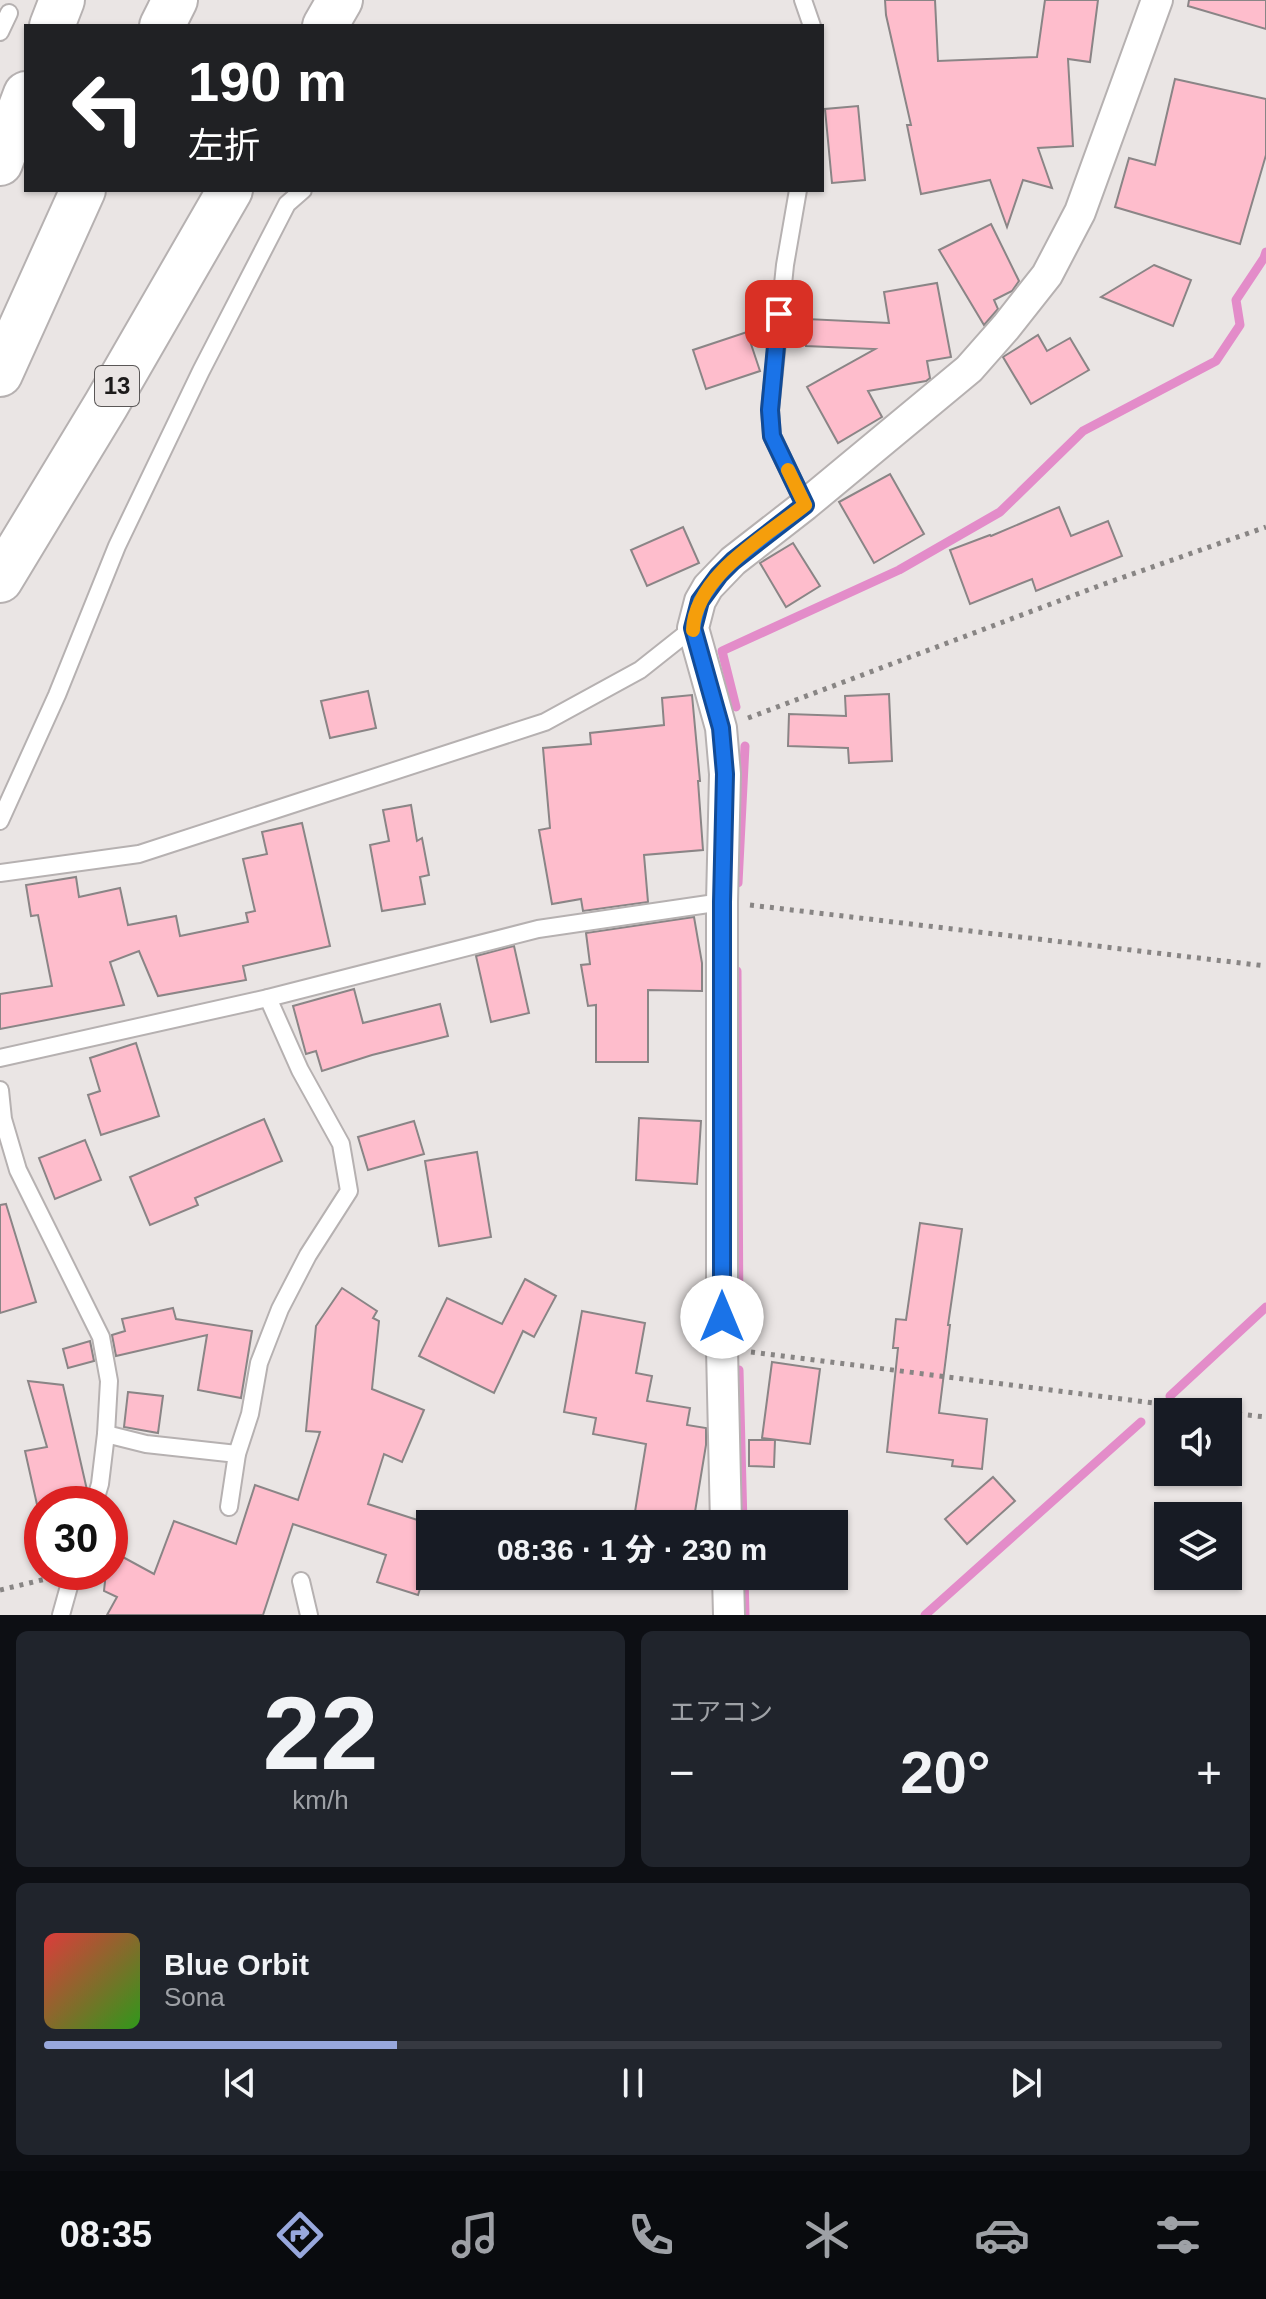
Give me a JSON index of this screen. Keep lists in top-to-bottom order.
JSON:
{
  "streets": {
    "highway": ["13"]
  },
  "page": {
    "turn": ["190 m", "左折"],
    "limit": "30",
    "trip": "08:36 · 1 分 · 230 m",
    "tile": [
      ["22", "km/h"],
      "エアコン"
    ],
    "heat": ["−", "20°", "+"],
    "song": ["Blue Orbit", "Sona"],
    "tabs": "08:35"
  }
}
